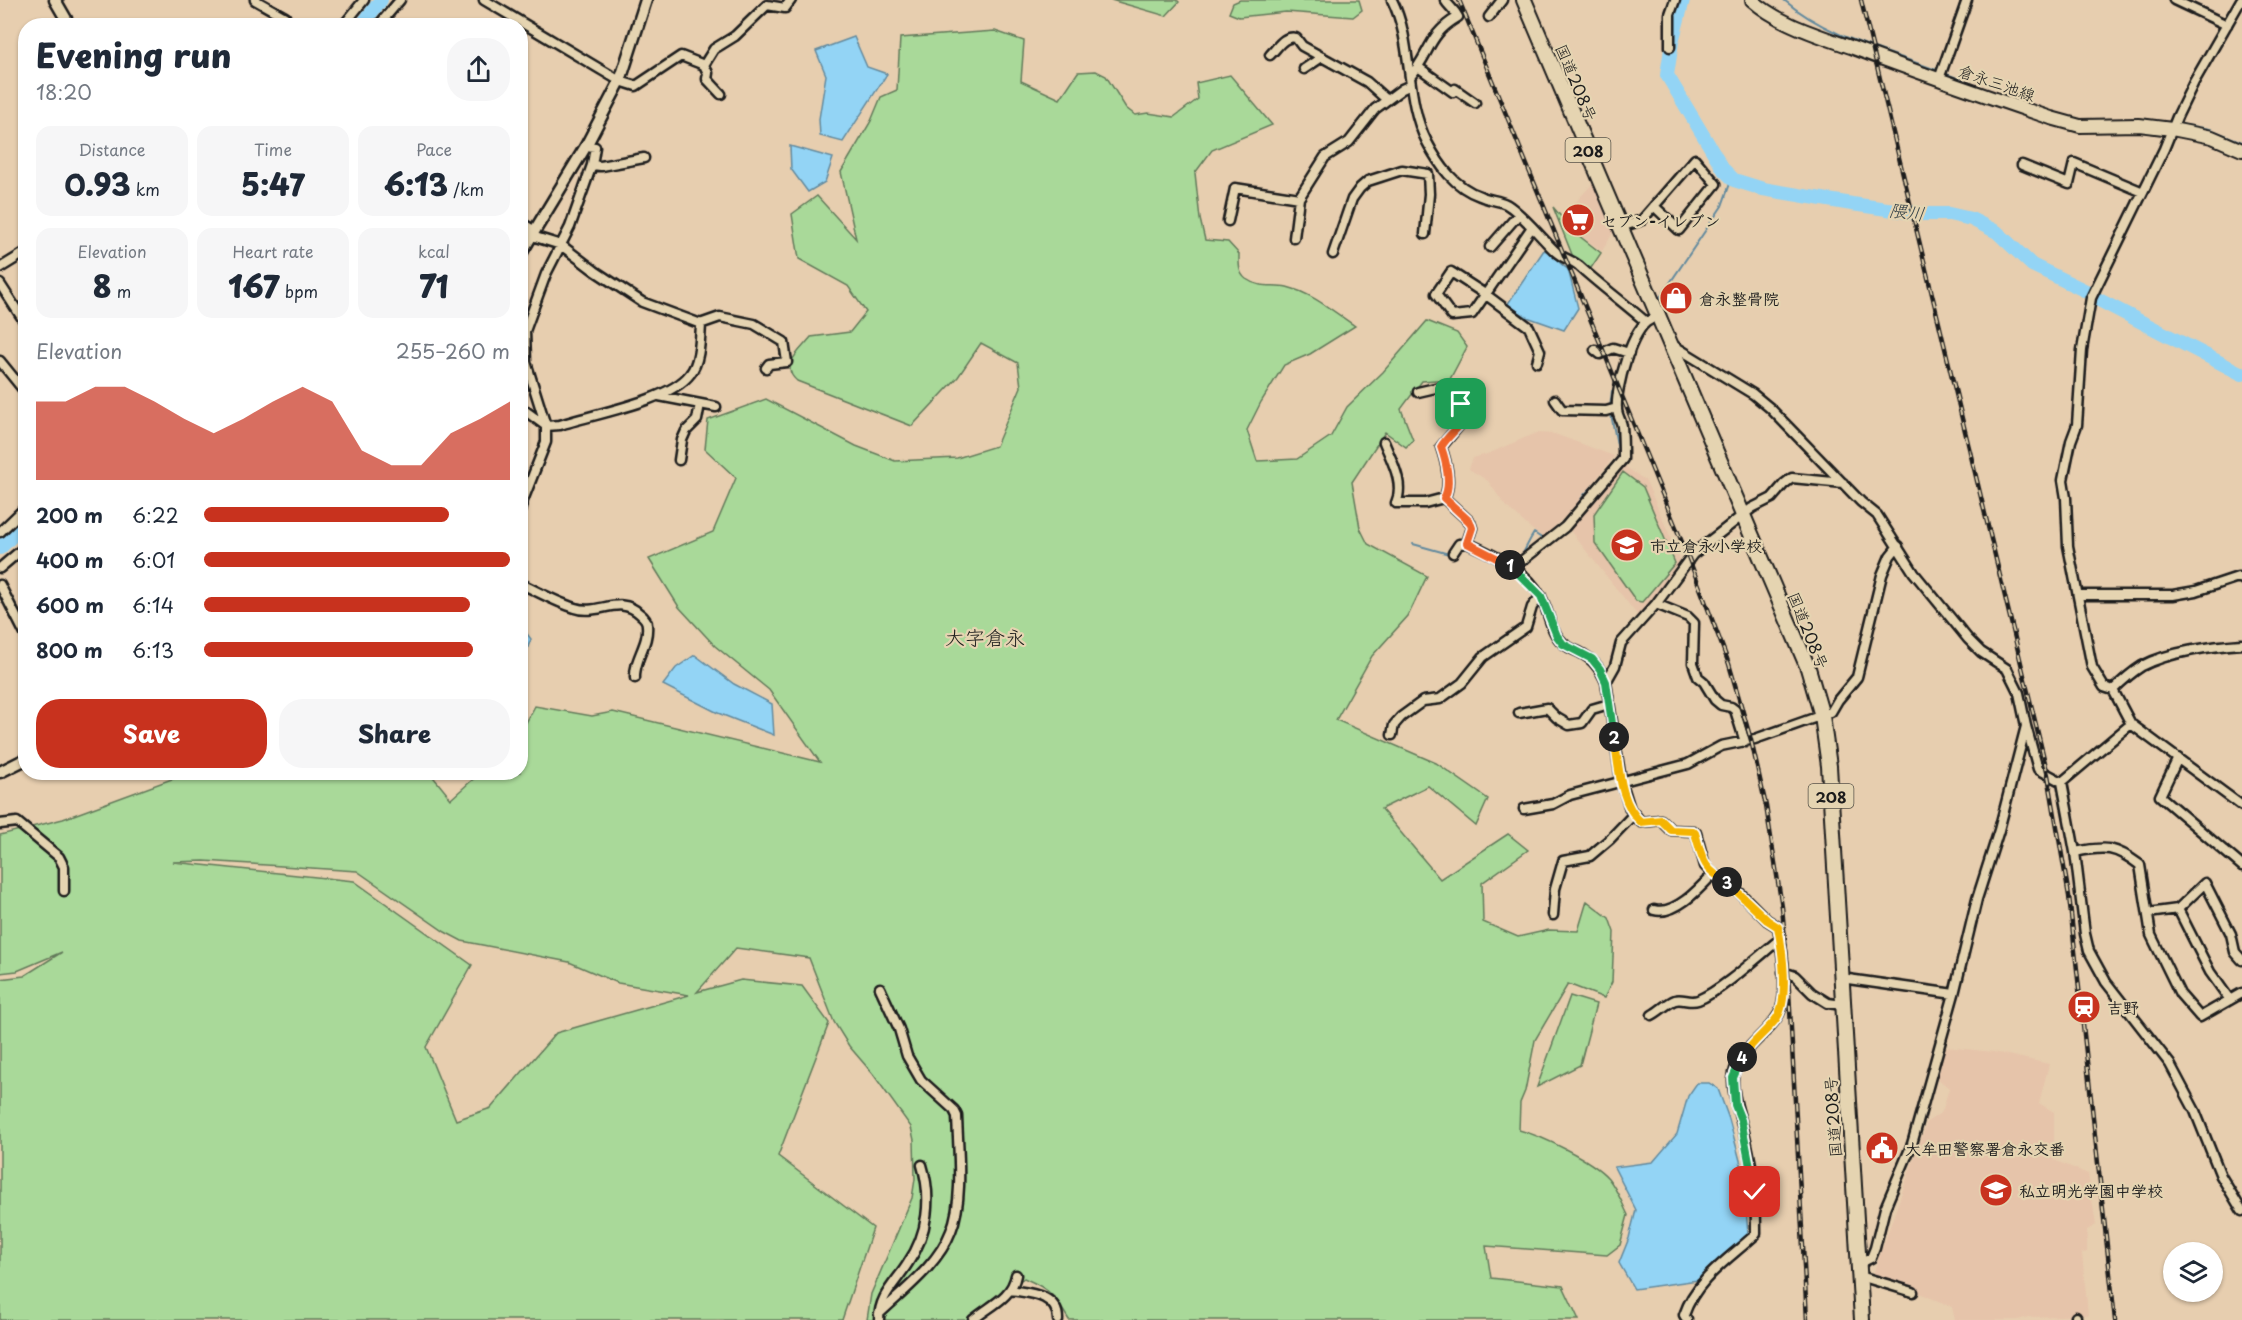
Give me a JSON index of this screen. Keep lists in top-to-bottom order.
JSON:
{
  "streets": {
    "highway": ["国道208号", "208"],
    "main road": ["倉永三池線"]
  },
  "districts": ["大字倉永"],
  "water": ["隈川"],
  "places": {
    "supermarket": ["セブン-イレブン"],
    "shop": ["倉永整骨院"],
    "school or university": ["市立倉永小学校", "私立明光学園中学校"],
    "station": ["吉野"],
    "public building": ["大牟田警察署倉永交番"]
  },
  "page": {
    "heading": ["Evening run", "18:20"],
    "stats": [
      ["Distance", "0.93 km"],
      ["Time", "5:47"],
      ["Pace", "6:13 /km"],
      ["Elevation", "8 m"],
      ["Heart rate", "167 bpm"],
      ["kcal", "71"]
    ],
    "chart": ["Elevation", "255–260 m"],
    "list": [
      {
        "name": "200 m",
        "note": "6:22"
      },
      {
        "name": "400 m",
        "note": "6:01"
      },
      {
        "name": "600 m",
        "note": "6:14"
      },
      {
        "name": "800 m",
        "note": "6:13"
      }
    ],
    "pins": [
      "1",
      "2",
      "3",
      "4"
    ],
    "buttons": ["Save", "Share"]
  }
}
